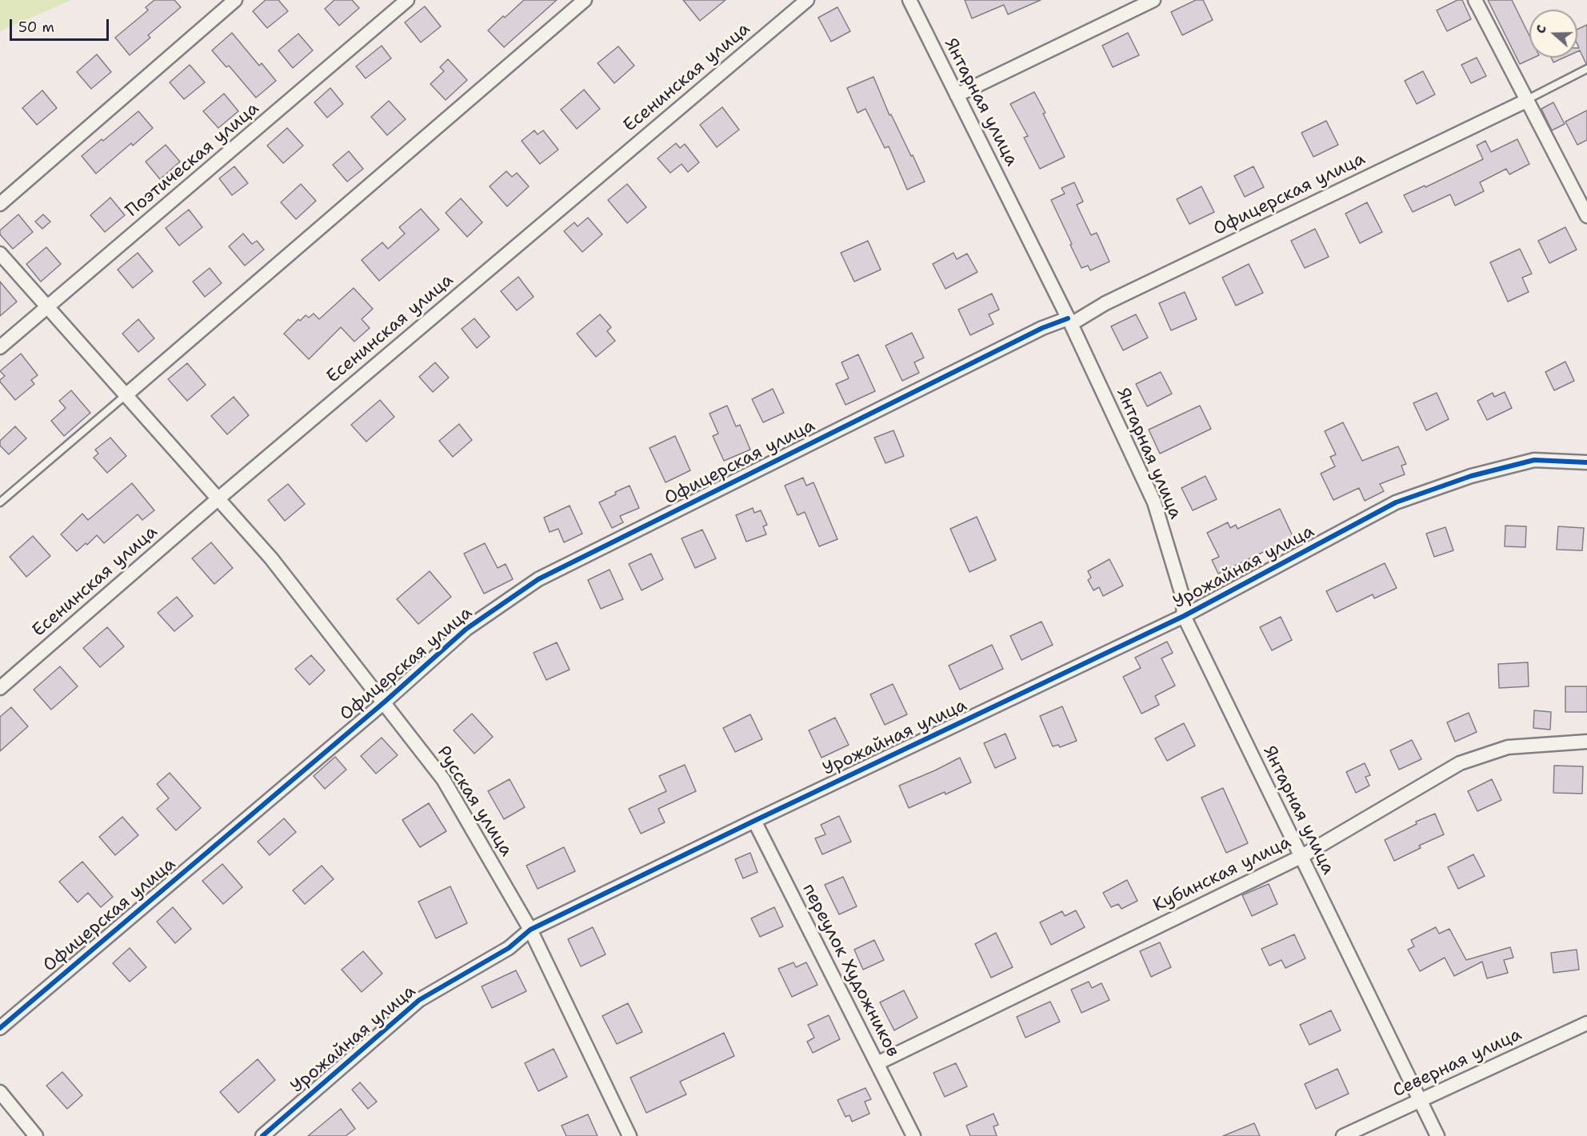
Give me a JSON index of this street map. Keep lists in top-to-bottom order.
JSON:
{
  "streets": {
    "street": [
      "Есенинская улица",
      "Янтарная улица",
      "Поэтическая улица",
      "Офицерская улица",
      "Урожайная улица",
      "Русская улица",
      "Кубинская улица",
      "переулок Художников",
      "Северная улица"
    ]
  },
  "crossings": [
    ["Есенинская улица", "Русская улица"],
    ["Янтарная улица", "Офицерская улица"],
    ["Янтарная улица", "Урожайная улица"],
    ["Янтарная улица", "Кубинская улица"],
    ["Янтарная улица", "Северная улица"],
    ["Поэтическая улица", "Русская улица"],
    ["Офицерская улица", "Русская улица"],
    ["Урожайная улица", "Русская улица"],
    ["Урожайная улица", "переулок Художников"],
    ["Кубинская улица", "переулок Художников"]
  ],
  "scale_bar": "50 m",
  "north": "left"
}
